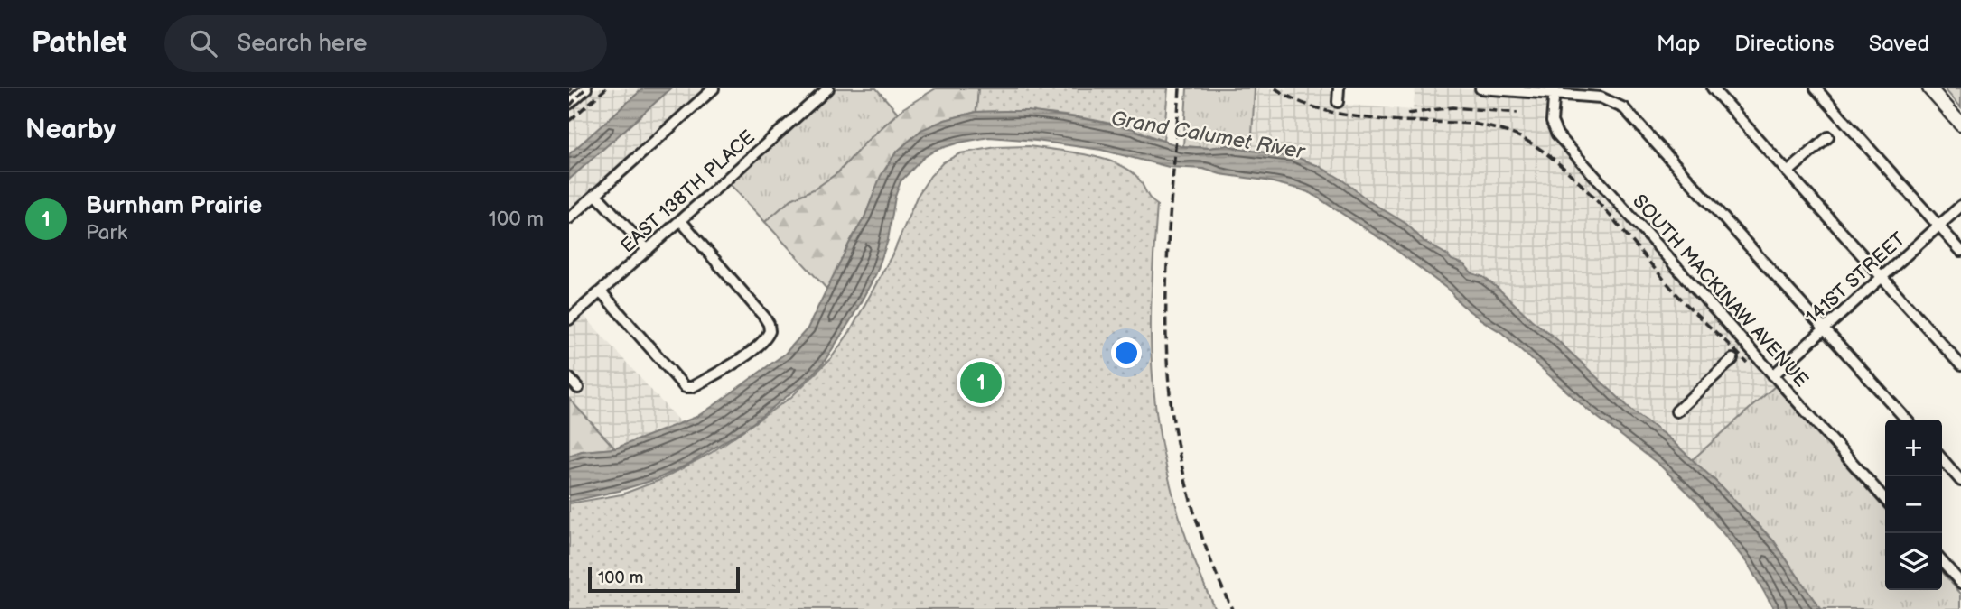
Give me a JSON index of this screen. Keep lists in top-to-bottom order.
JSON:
{
  "streets": {
    "street": ["EAST 138TH PLACE", "141ST STREET", "SOUTH MACKINAW AVENUE"]
  },
  "crossings": [
    ["141ST STREET", "SOUTH MACKINAW AVENUE"]
  ],
  "water": ["Grand Calumet River"],
  "scale_bar": "100 m",
  "page": {
    "header": "Pathlet",
    "search": "Search here",
    "nav": ["Map", "Directions", "Saved"],
    "heading": "Nearby",
    "list": [
      {
        "mark": "1",
        "name": "Burnham Prairie",
        "note": "Park",
        "value": "100 m"
      }
    ],
    "pins": "1",
    "map_buttons": ["+", "−"],
    "scale": "100 m"
  }
}
